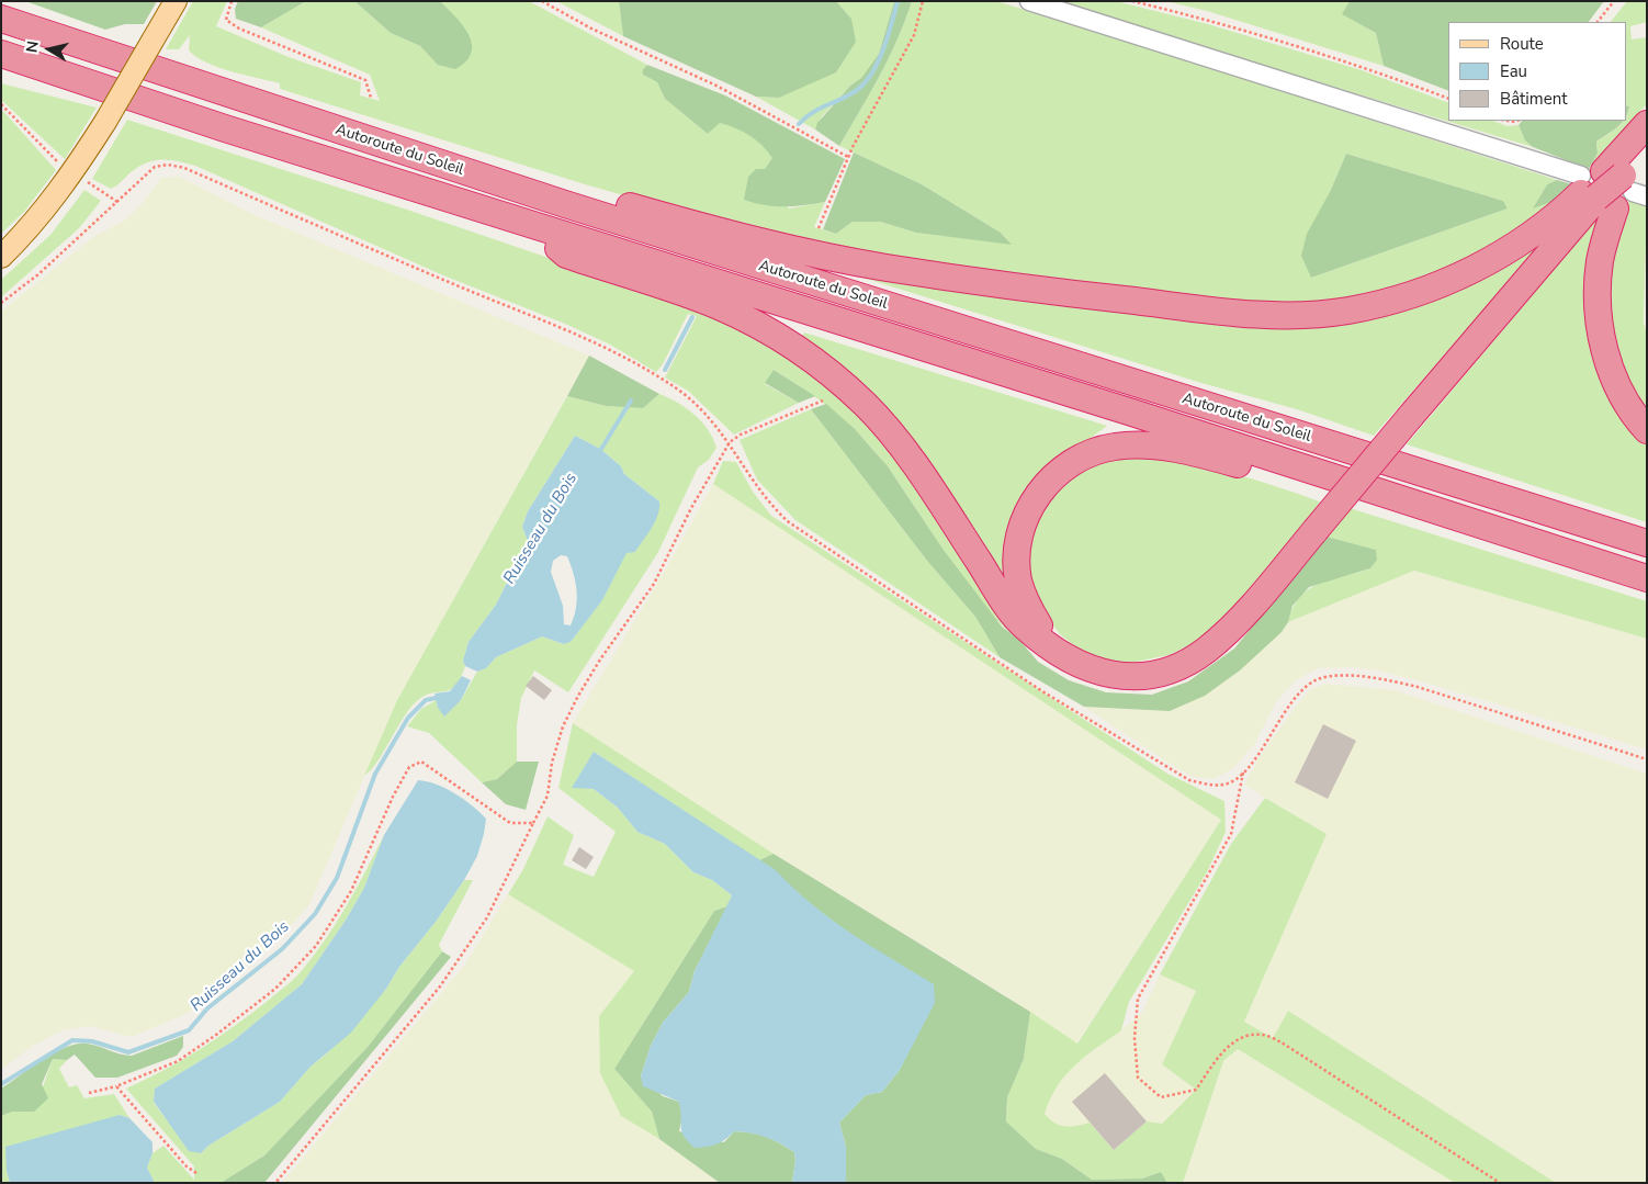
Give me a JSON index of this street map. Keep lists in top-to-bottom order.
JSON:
{
  "streets": {
    "highway": ["Autoroute du Soleil"]
  },
  "water": ["Ruisseau du Bois"],
  "legend": ["Route", "Eau", "Bâtiment"],
  "north": "left"
}
